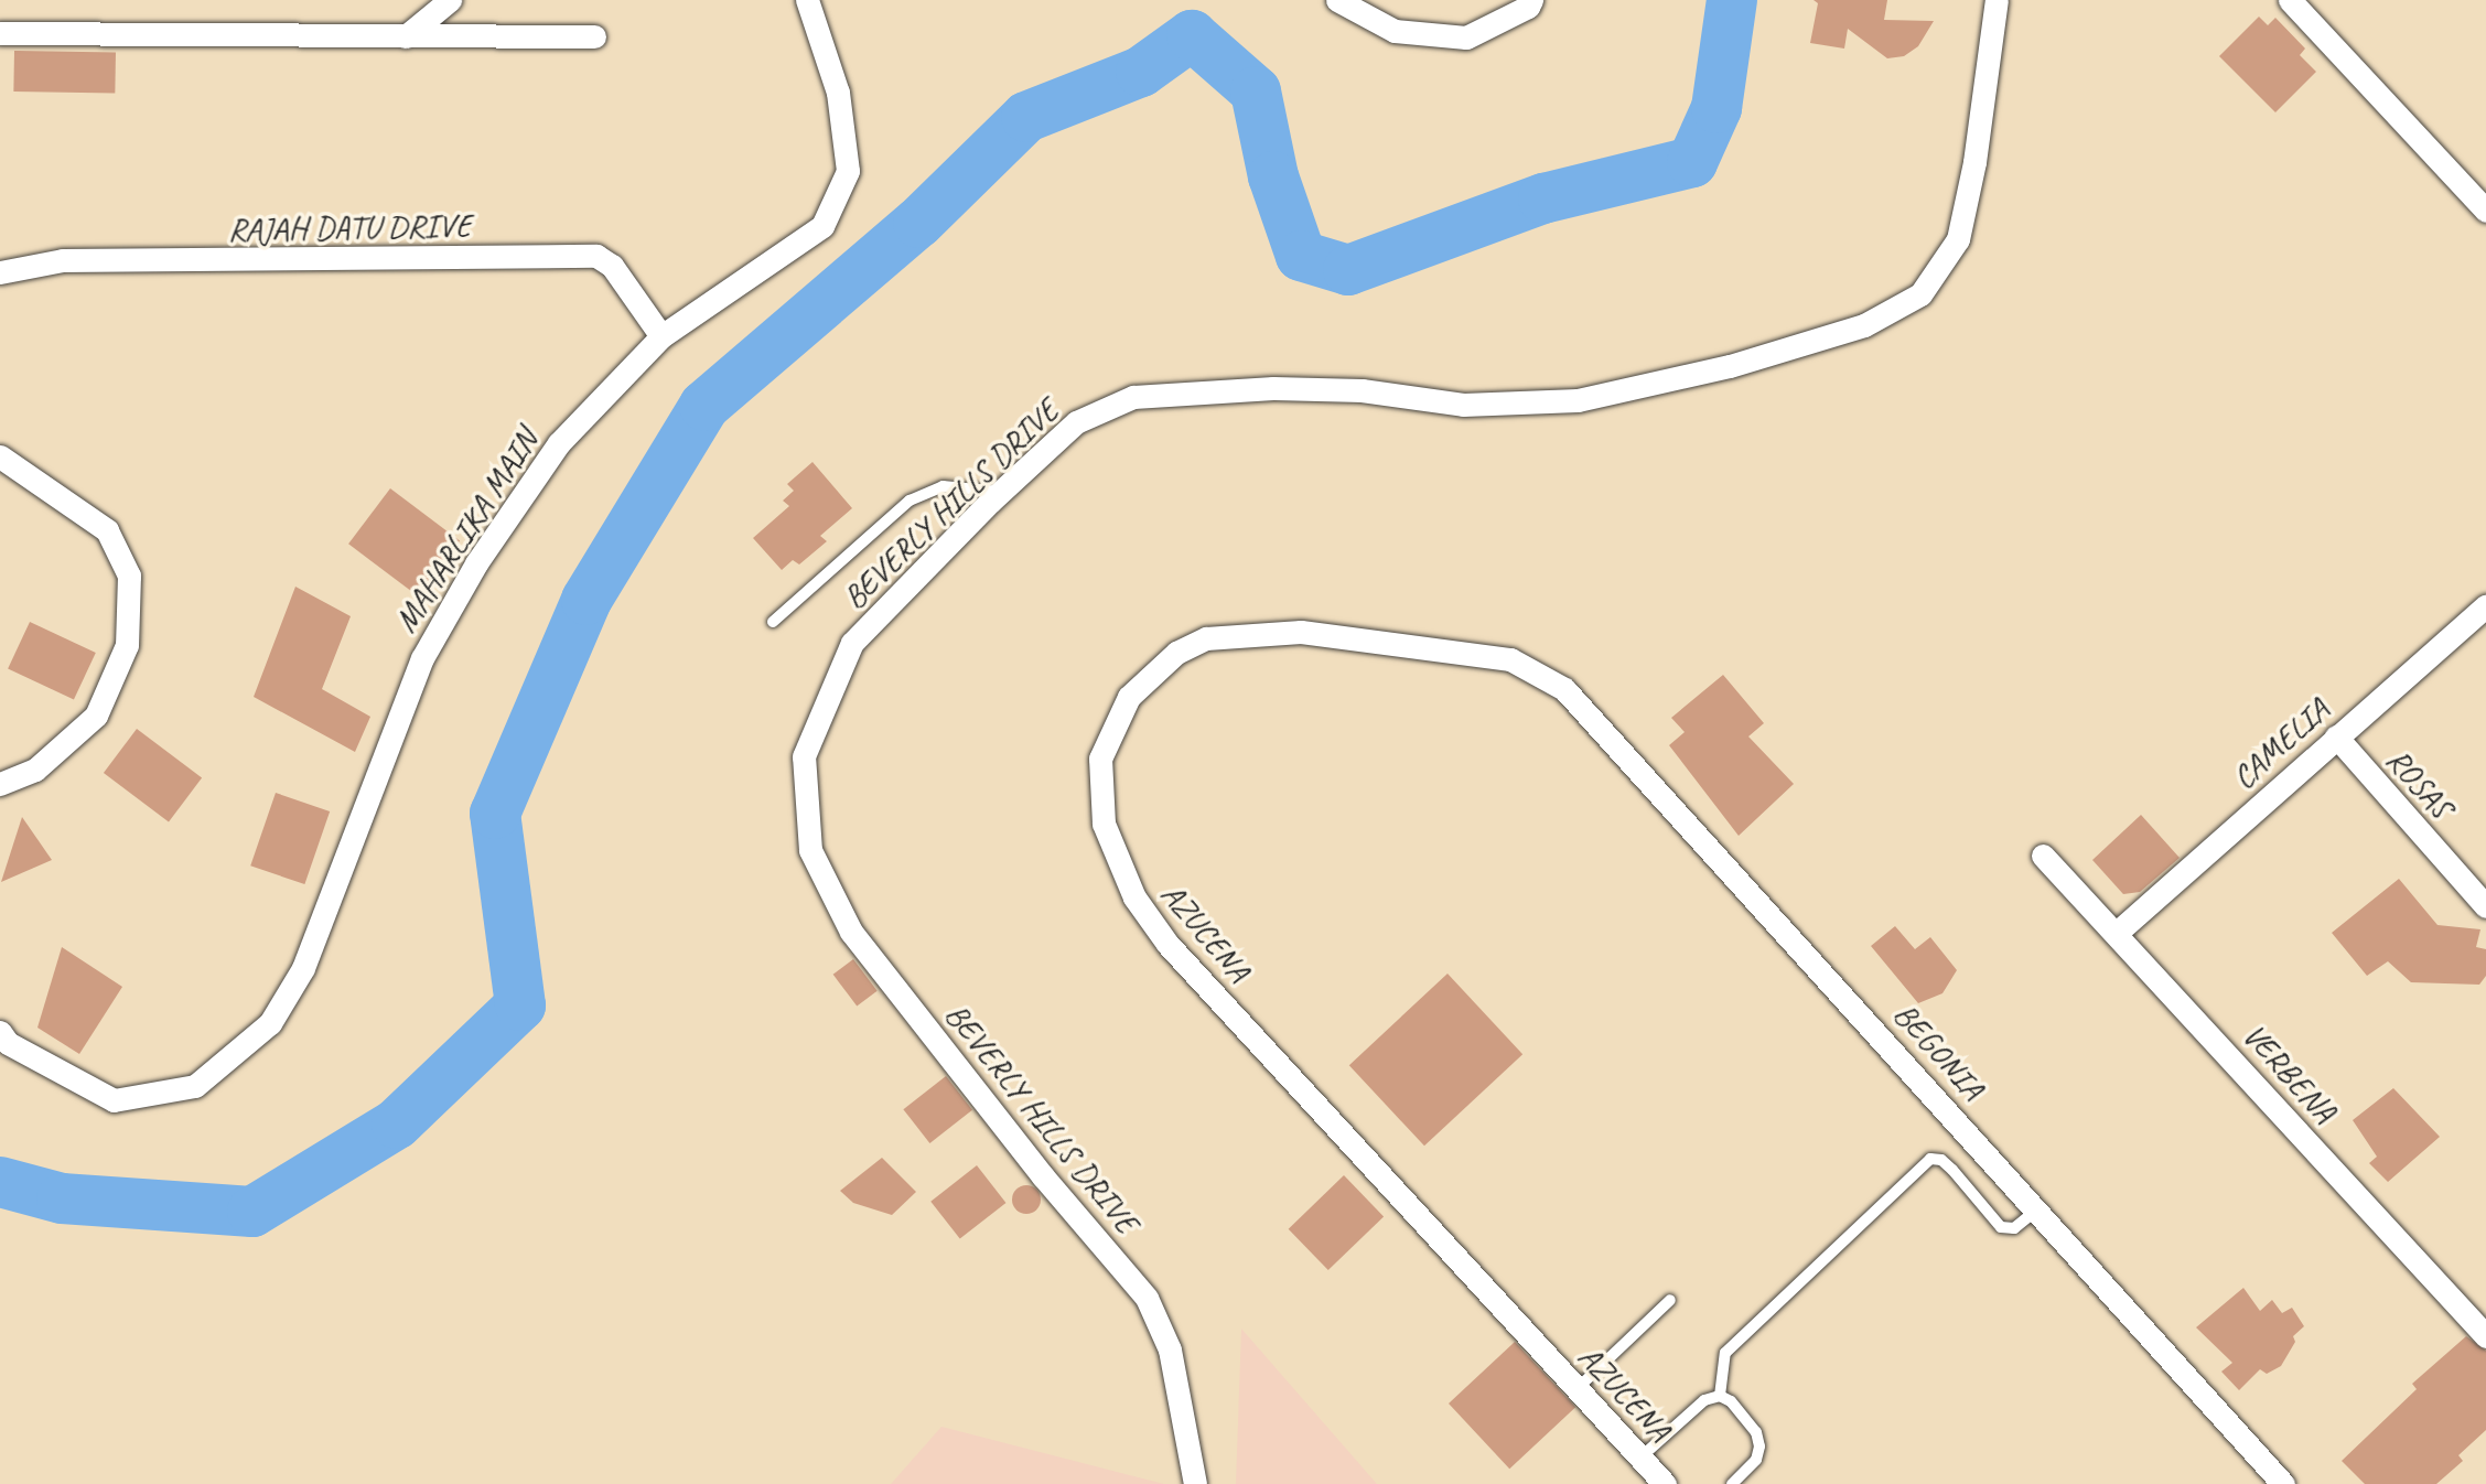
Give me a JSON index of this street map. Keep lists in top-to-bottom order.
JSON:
{
  "streets": {
    "street": [
      "RAJAH DATU DRIVE",
      "BEVERLY HILLS DRIVE",
      "MAHARLIKA MAIN",
      "CAMELIA",
      "ROSAS",
      "AZUCENA",
      "BEGONIA",
      "VERBENA"
    ]
  },
  "crossings": [
    ["RAJAH DATU DRIVE", "MAHARLIKA MAIN"],
    ["CAMELIA", "ROSAS"],
    ["CAMELIA", "VERBENA"],
    ["AZUCENA", "BEGONIA"]
  ]
}
